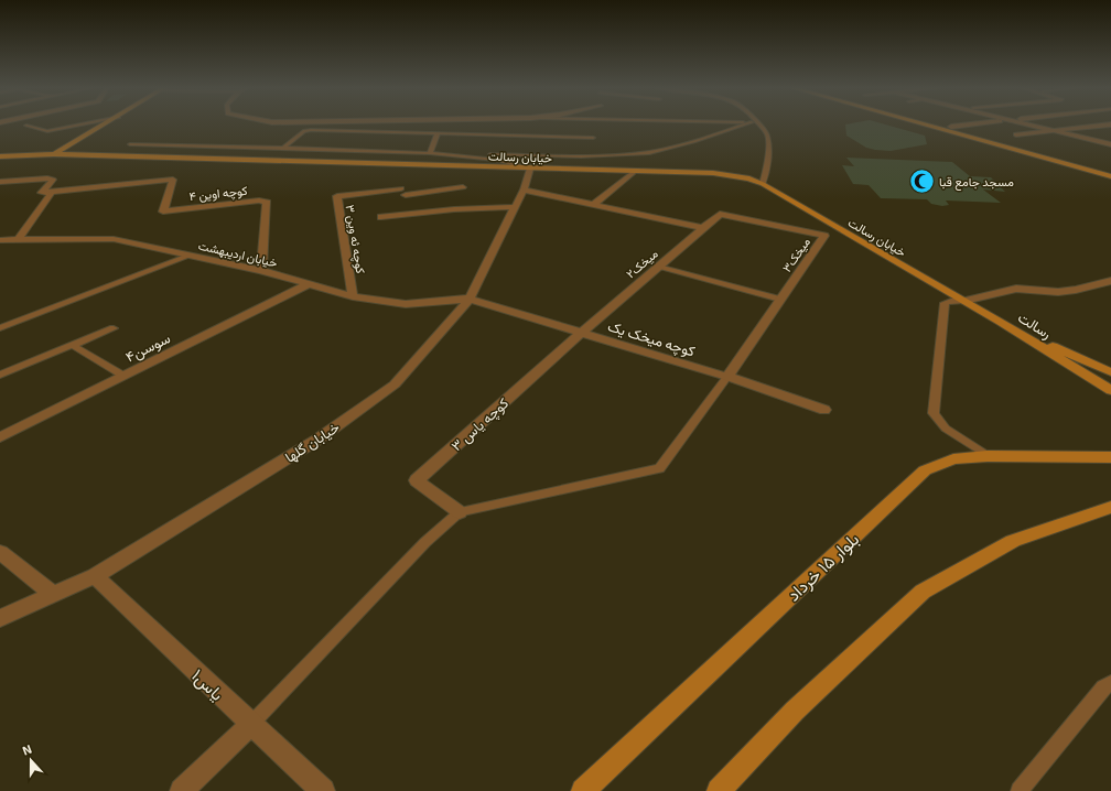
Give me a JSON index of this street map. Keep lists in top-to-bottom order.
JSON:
{
  "streets": {
    "street": [
      "خیابان رسالت",
      "کوچه اوین ۴",
      "کوچه ئه وین ۳",
      "خیابان اردیبهشت",
      "میخک۳",
      "میخک۲",
      "رسالت",
      "کوچه میخک یک",
      "سوسن۴",
      "کوچه یاس ۳",
      "خیابان گلها",
      "بلوار ۱۵ خرداد",
      "یاس۱"
    ]
  },
  "crossings": [
    ["خیابان رسالت", "رسالت"],
    ["خیابان رسالت", "خیابان گلها"],
    ["کوچه اوین ۴", "خیابان اردیبهشت"],
    ["کوچه ئه وین ۳", "خیابان اردیبهشت"],
    ["خیابان اردیبهشت", "کوچه میخک یک"],
    ["خیابان اردیبهشت", "سوسن۴"],
    ["خیابان اردیبهشت", "خیابان گلها"],
    ["میخک۳", "میخک۲"],
    ["میخک۳", "کوچه میخک یک"],
    ["میخک۲", "کوچه میخک یک"],
    ["میخک۲", "کوچه یاس ۳"],
    ["کوچه میخک یک", "کوچه یاس ۳"],
    ["کوچه میخک یک", "خیابان گلها"],
    ["خیابان گلها", "یاس۱"]
  ],
  "places": {
    "mosque": ["مسجد جامع قبا"]
  },
  "north": "top"
}
